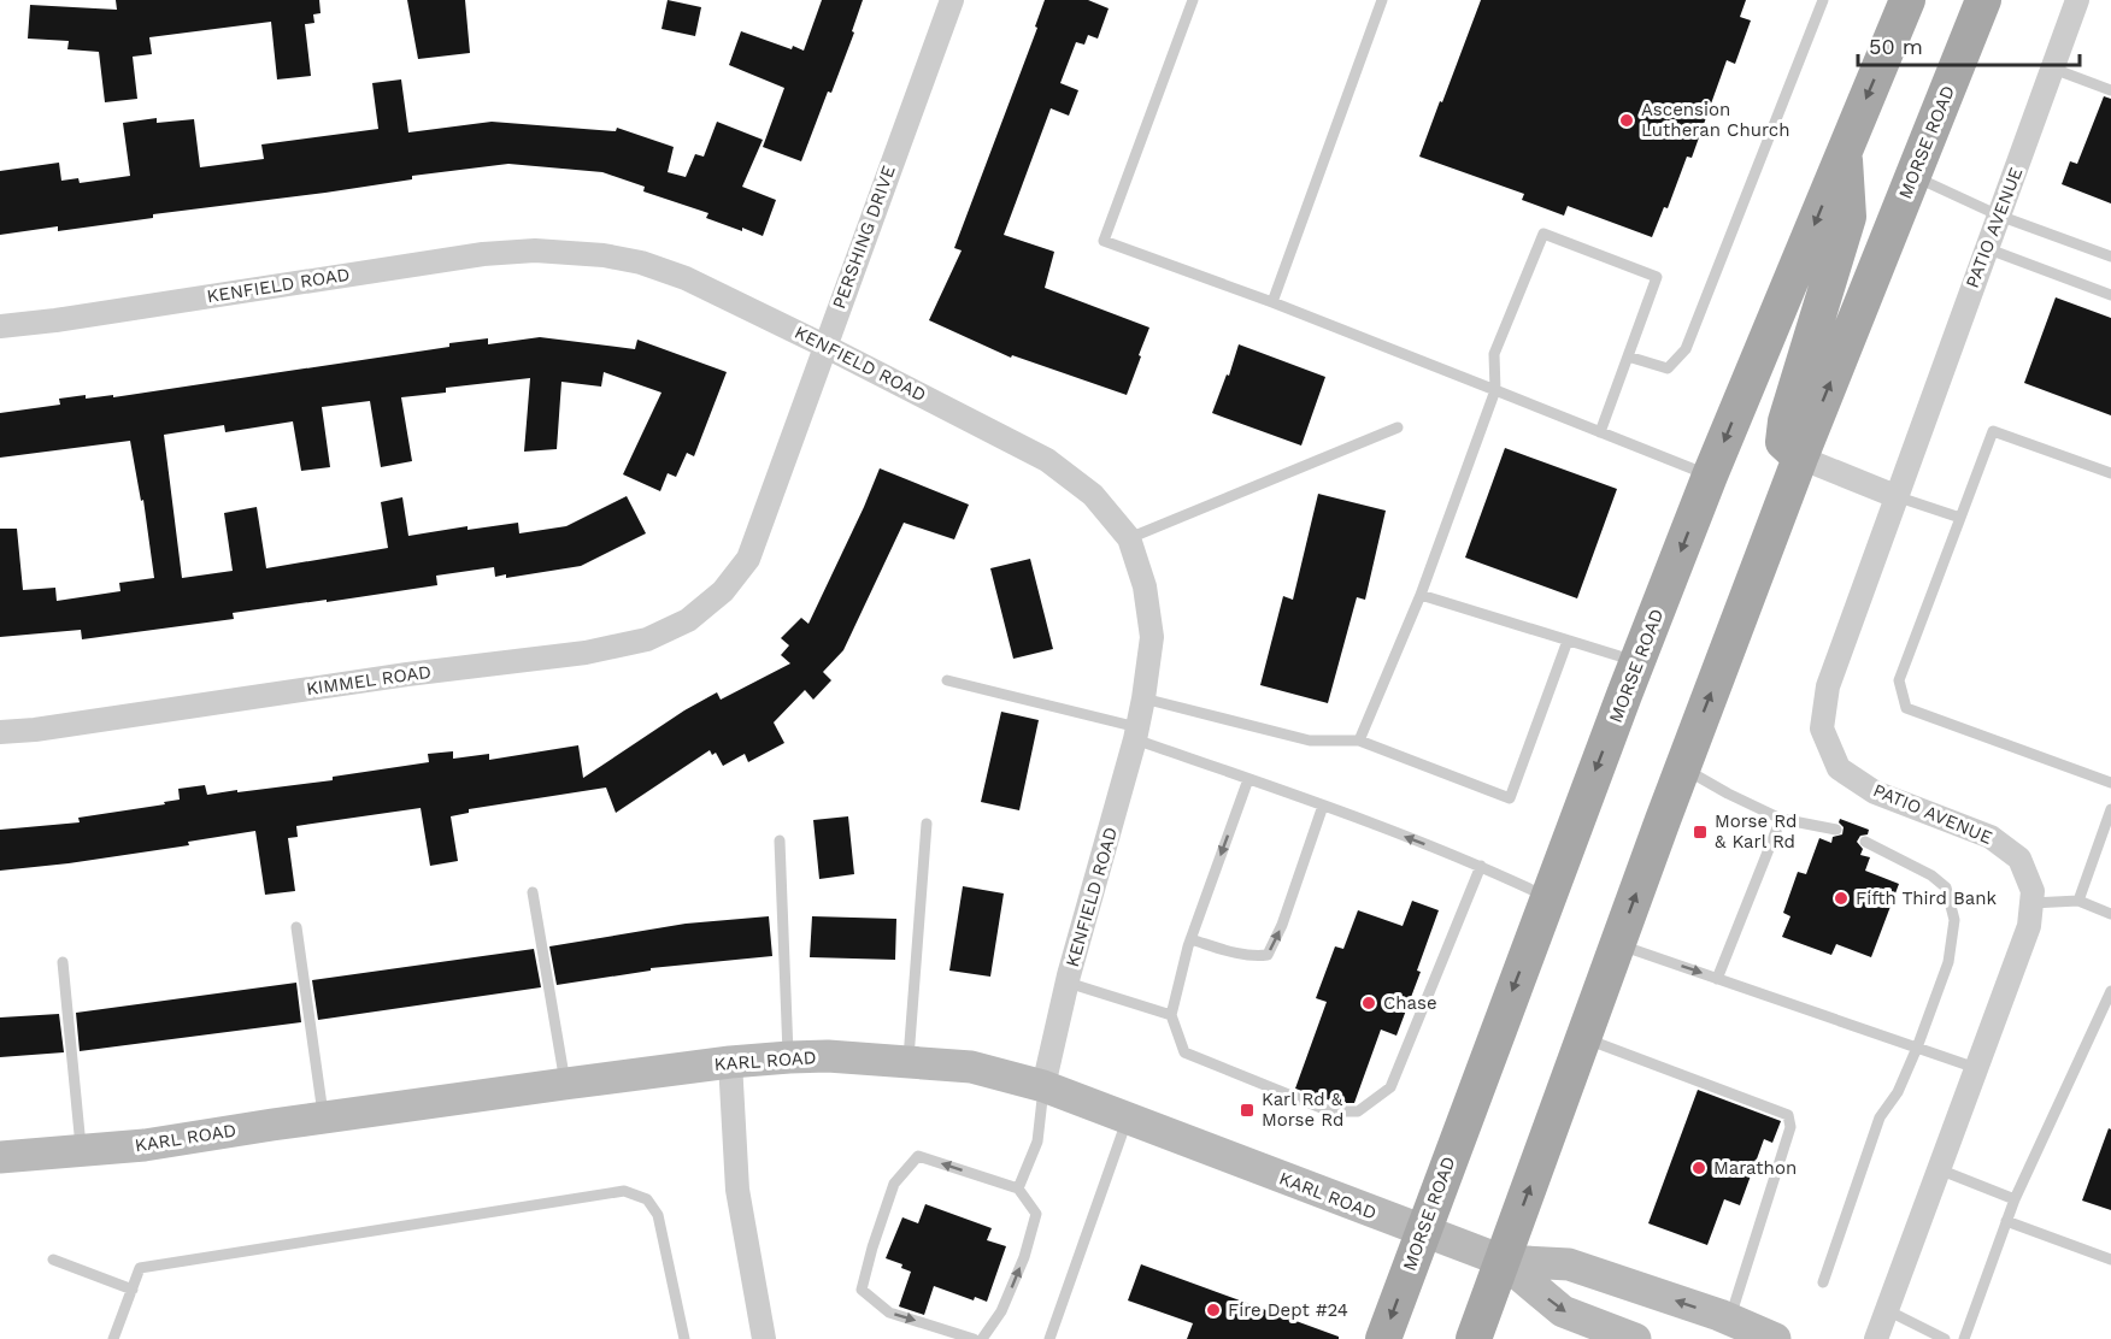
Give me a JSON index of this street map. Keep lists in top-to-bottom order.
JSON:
{
  "streets": {
    "main road": ["MORSE ROAD", "KARL ROAD"],
    "street": [
      "PATIO AVENUE",
      "PERSHING DRIVE",
      "KENFIELD ROAD",
      "KIMMEL ROAD"
    ]
  },
  "crossings": [
    ["MORSE ROAD", "KARL ROAD"],
    ["PERSHING DRIVE", "KENFIELD ROAD"],
    ["PERSHING DRIVE", "KIMMEL ROAD"],
    ["KENFIELD ROAD", "KARL ROAD"]
  ],
  "places": {
    "other": [
      "Ascension Lutheran Church",
      "Fifth Third Bank",
      "Chase",
      "Marathon",
      "Fire Dept #24"
    ],
    "transit": ["Morse Rd & Karl Rd", "Karl Rd & Morse Rd"]
  },
  "scale_bar": "50 m"
}
